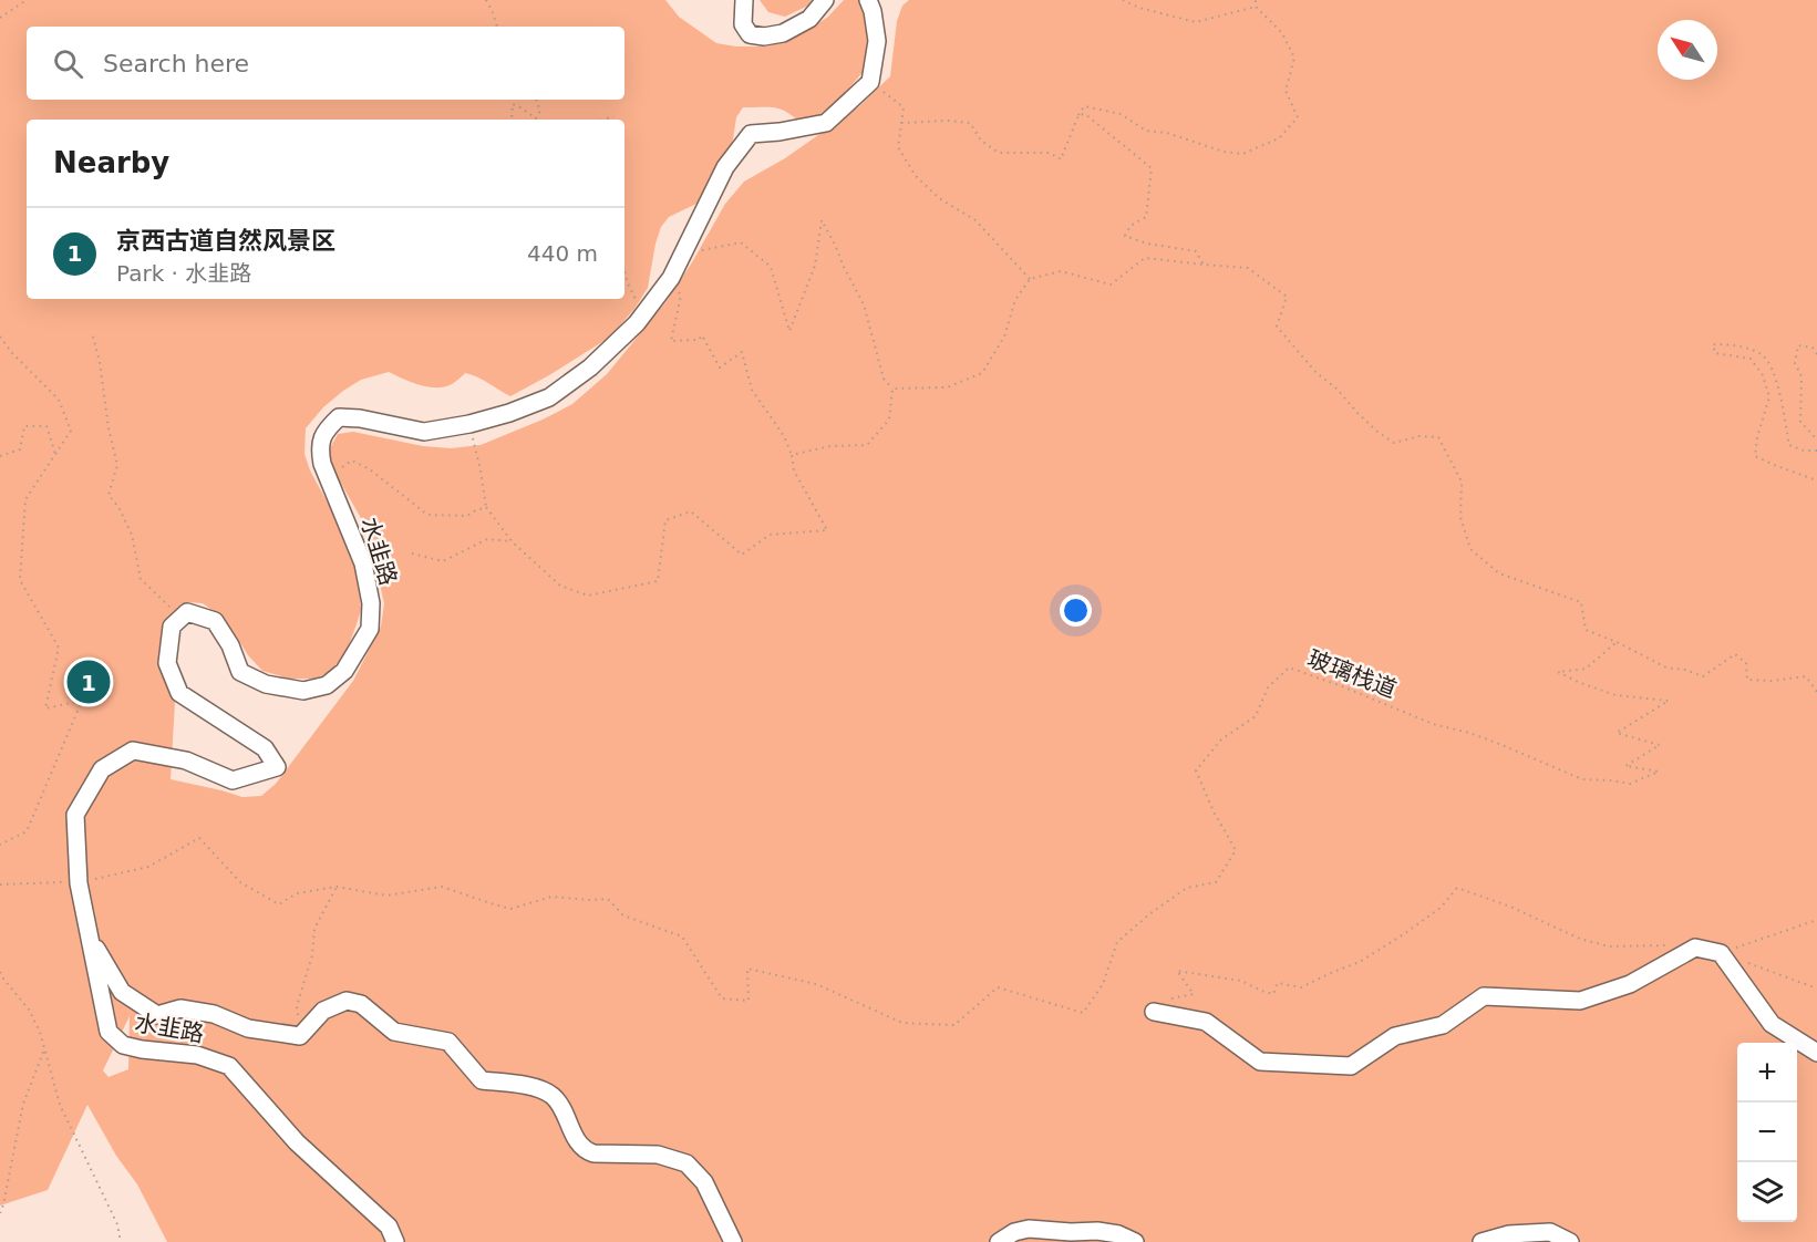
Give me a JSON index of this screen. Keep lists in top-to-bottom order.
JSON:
{
  "streets": {
    "street": ["水韭路"],
    "path": ["玻璃栈道"]
  },
  "north": "top left",
  "page": {
    "search": "Search here",
    "heading": "Nearby",
    "list": [
      {
        "mark": "1",
        "name": "京西古道自然风景区",
        "note": "Park · 水韭路",
        "value": "440 m"
      }
    ],
    "pins": "1",
    "map_buttons": ["+", "−"]
  }
}
